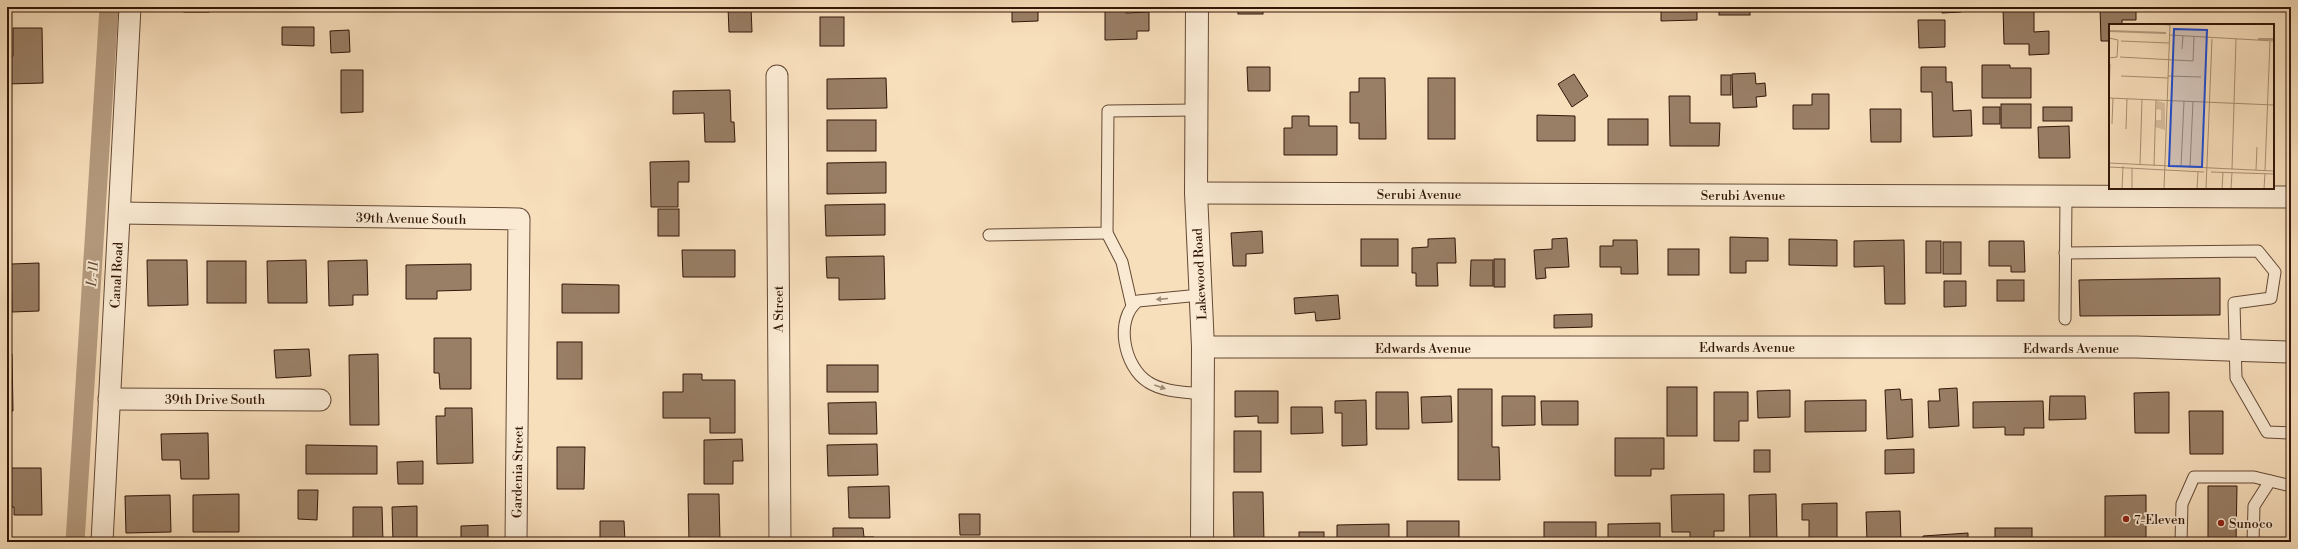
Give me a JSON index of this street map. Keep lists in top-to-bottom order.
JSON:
{
  "streets": {
    "street": [
      "Serubi Avenue",
      "39th Avenue South",
      "Lakewood Road",
      "Canal Road",
      "A Street",
      "Edwards Avenue",
      "39th Drive South",
      "Gardenia Street"
    ]
  },
  "crossings": [
    ["Serubi Avenue", "Lakewood Road"],
    ["39th Avenue South", "Canal Road"],
    ["39th Avenue South", "Gardenia Street"],
    ["Lakewood Road", "Edwards Avenue"],
    ["Canal Road", "39th Drive South"]
  ],
  "water": ["L-11"],
  "places": ["7-Eleven", "Sunoco"]
}
